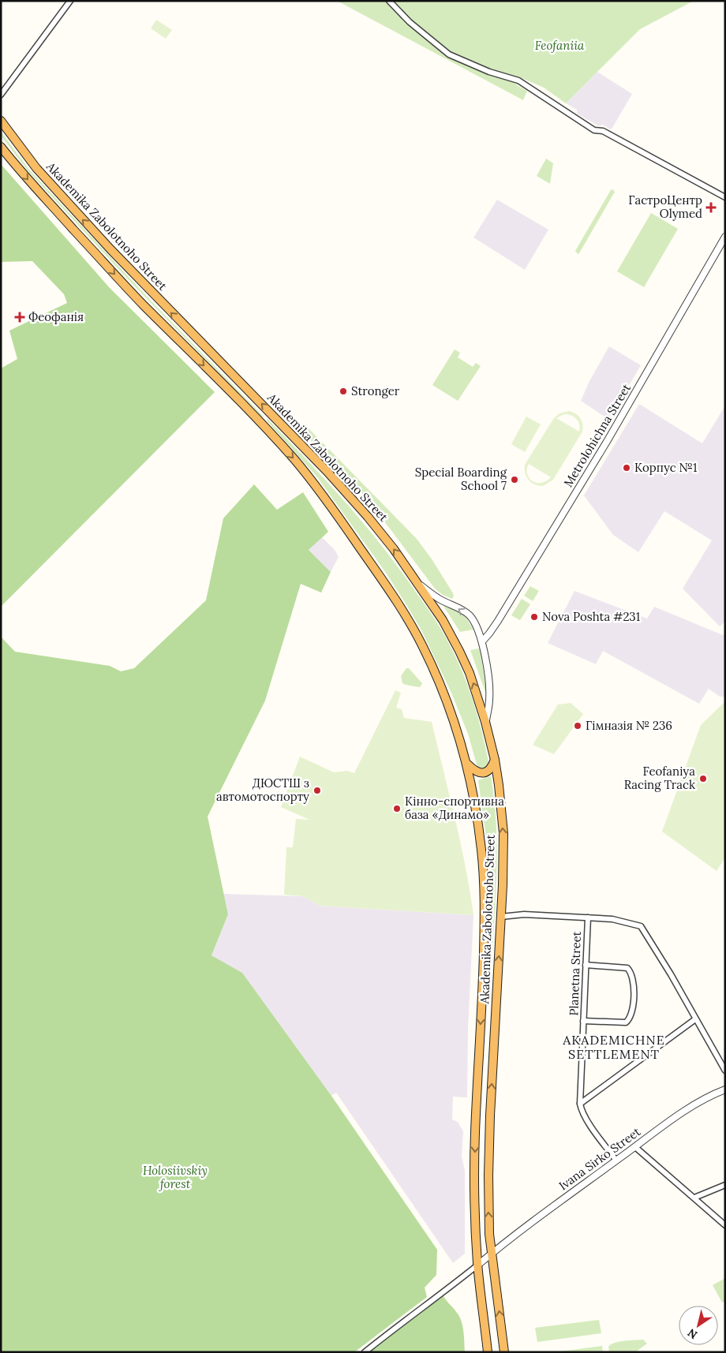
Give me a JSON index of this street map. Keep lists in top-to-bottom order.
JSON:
{
  "streets": {
    "highway": ["Akademika Zabolotnoho Street"],
    "street": ["Metrolohichna Street", "Planetna Street", "Ivana Sirko Street"]
  },
  "crossings": [
    ["Akademika Zabolotnoho Street", "Ivana Sirko Street"],
    ["Planetna Street", "Ivana Sirko Street"]
  ],
  "districts": ["AKADEMICHNE SETTLEMENT"],
  "parks": ["Feofaniia", "Holosiivskiy forest"],
  "places": {
    "health": ["ГастроЦентр Olymed", "Феофанія"],
    "other": [
      "Stronger",
      "Корпус №1",
      "Special Boarding School 7",
      "Nova Poshta #231",
      "Гімназія № 236",
      "Feofaniya Racing Track",
      "ДЮСТШ з автомотоспорту",
      "Кінно-спортивна база «Динамо»"
    ]
  },
  "north": "bottom left"
}
